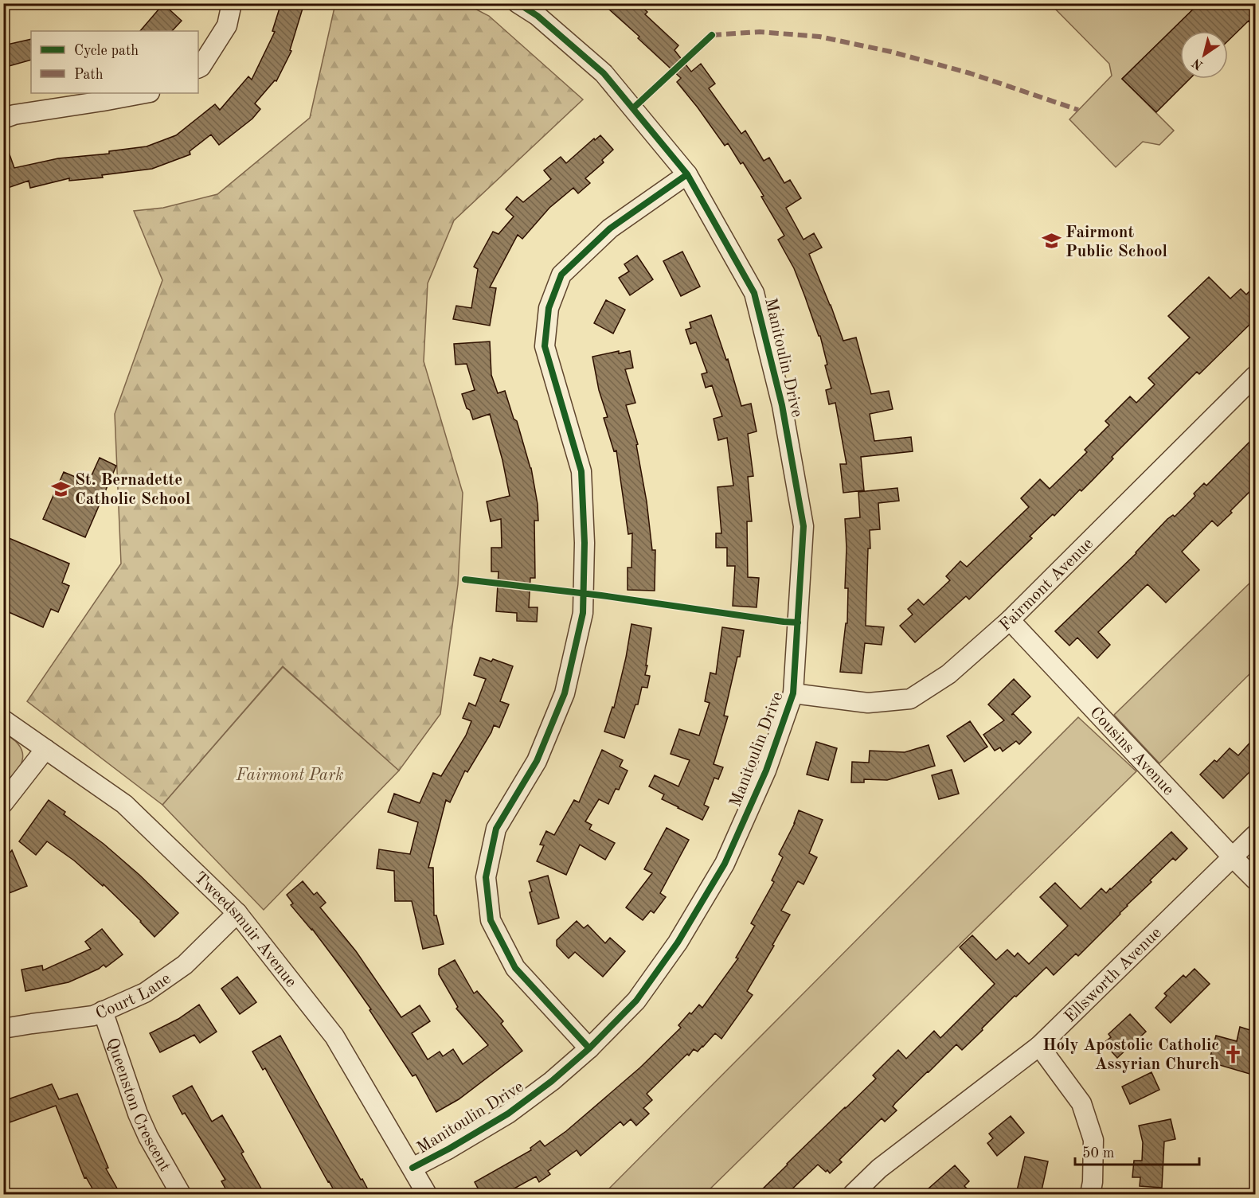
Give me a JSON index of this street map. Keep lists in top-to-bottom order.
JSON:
{
  "streets": {
    "street": [
      "Manitoulin Drive",
      "Fairmont Avenue",
      "Cousins Avenue",
      "Tweedsmuir Avenue",
      "Ellsworth Avenue",
      "Court Lane",
      "Queenston Crescent"
    ]
  },
  "crossings": [
    ["Manitoulin Drive", "Fairmont Avenue"],
    ["Manitoulin Drive", "Tweedsmuir Avenue"],
    ["Fairmont Avenue", "Cousins Avenue"],
    ["Cousins Avenue", "Ellsworth Avenue"],
    ["Tweedsmuir Avenue", "Court Lane"],
    ["Court Lane", "Queenston Crescent"]
  ],
  "parks": ["Fairmont Park"],
  "places": {
    "school or university": ["Fairmont Public School", "St. Bernadette Catholic School"],
    "church": ["Holy Apostolic Catholic Assyrian Church"]
  },
  "legend": ["Cycle path", "Path"],
  "scale_bar": "50 m",
  "north": "bottom left"
}
